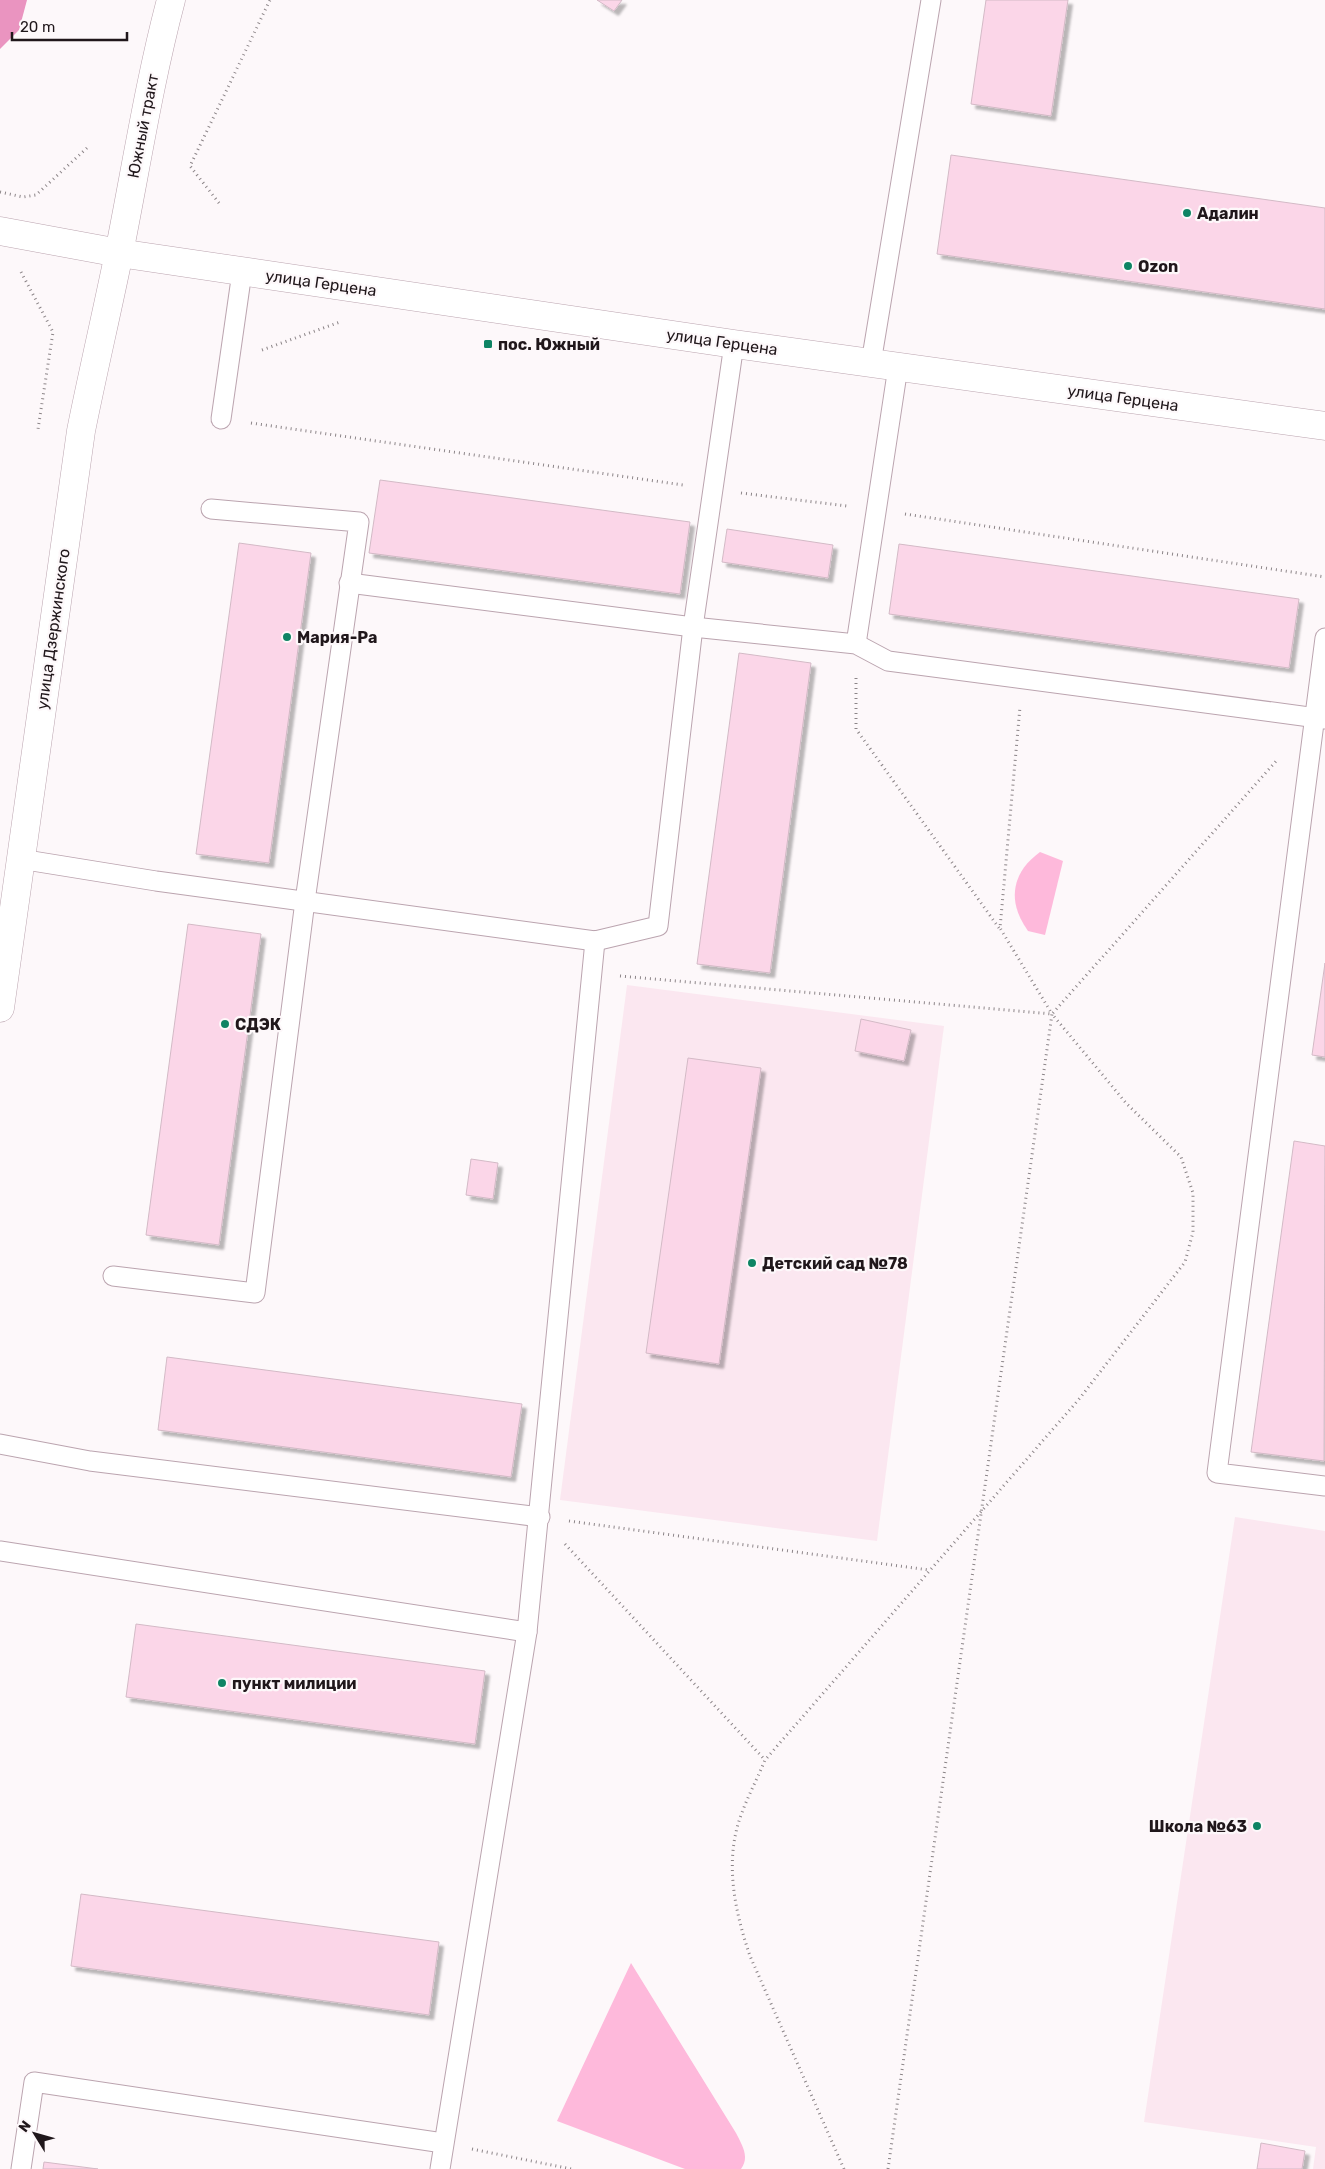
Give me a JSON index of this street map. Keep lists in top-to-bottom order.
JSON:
{
  "streets": {
    "street": ["Южный тракт", "улица Герцена", "улица Дзержинского"]
  },
  "crossings": [
    ["Южный тракт", "улица Герцена"],
    ["Южный тракт", "улица Дзержинского"],
    ["улица Герцена", "улица Дзержинского"]
  ],
  "places": {
    "other": [
      "Адалин",
      "Ozon",
      "Мария-Ра",
      "СДЭК",
      "Детский сад №78",
      "пункт милиции",
      "Школа №63"
    ],
    "transit": ["пос. Южный"]
  },
  "scale_bar": "20 m",
  "north": "top left"
}
